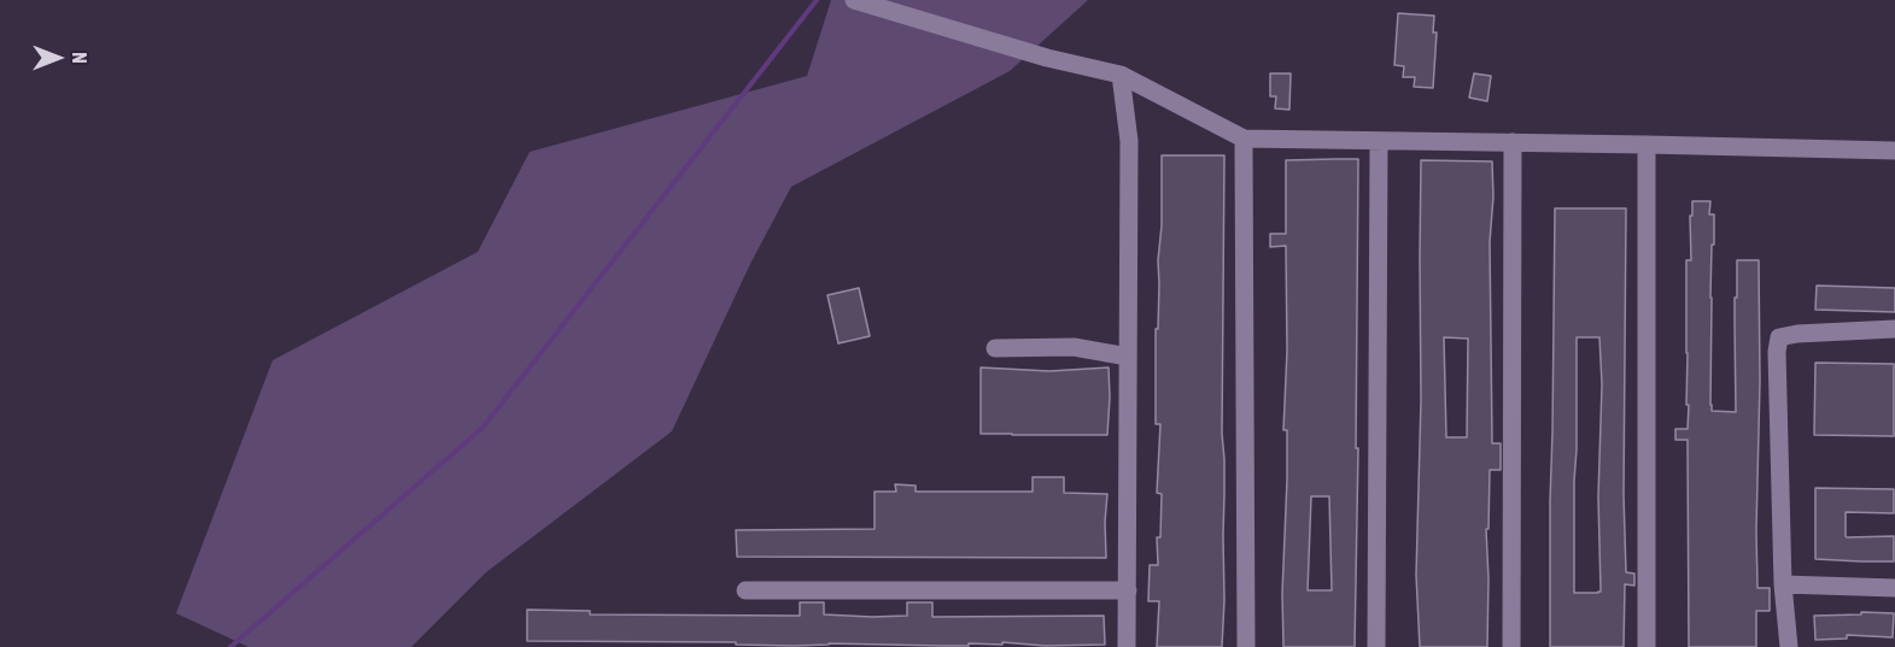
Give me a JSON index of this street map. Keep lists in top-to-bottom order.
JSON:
{
  "north": "right"
}
